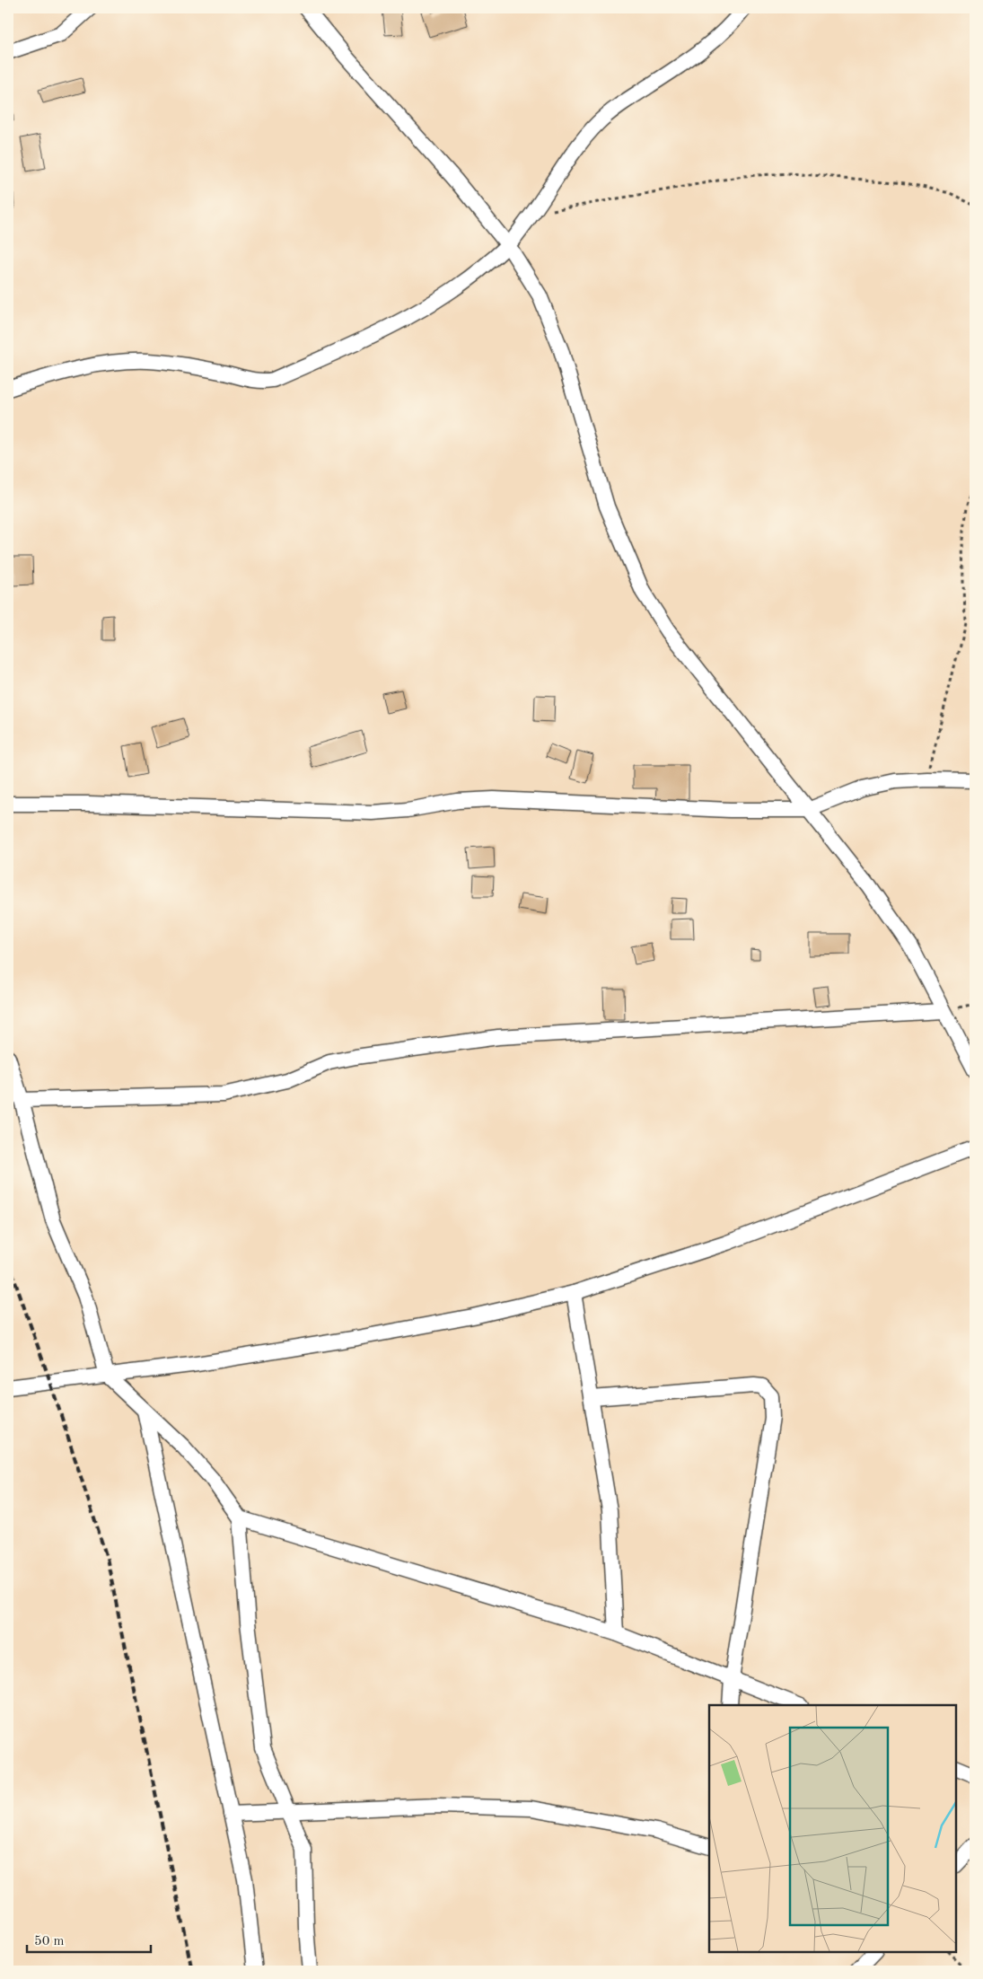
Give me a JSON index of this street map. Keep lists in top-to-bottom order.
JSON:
{
  "scale_bar": "50 m"
}
